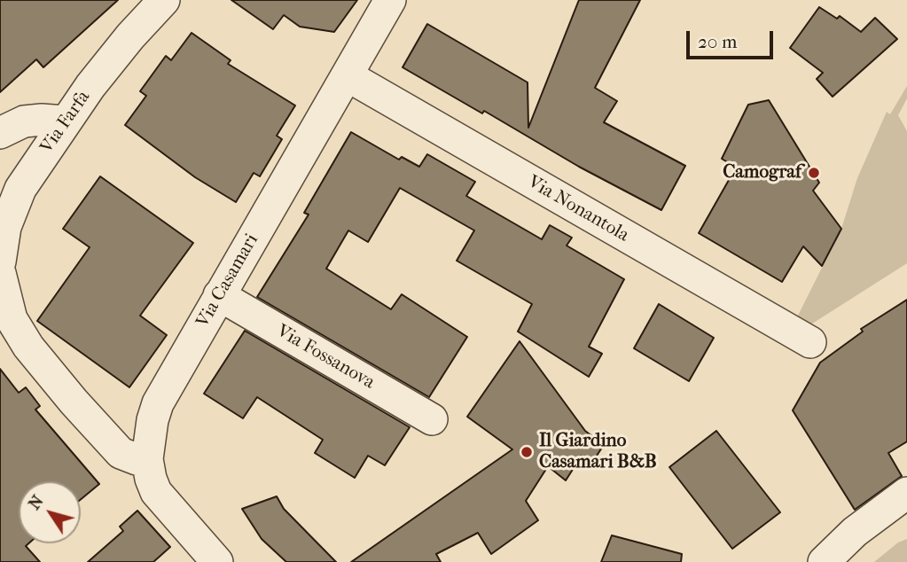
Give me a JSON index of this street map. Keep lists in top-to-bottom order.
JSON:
{
  "streets": {
    "street": [
      "Via Farfa",
      "Via Nonantola",
      "Via Casamari",
      "Via Fossanova"
    ]
  },
  "crossings": [
    ["Via Nonantola", "Via Casamari"],
    ["Via Casamari", "Via Fossanova"]
  ],
  "places": ["Camograf", "Il Giardino Casamari B&B"],
  "scale_bar": "20 m",
  "north": "top left"
}
